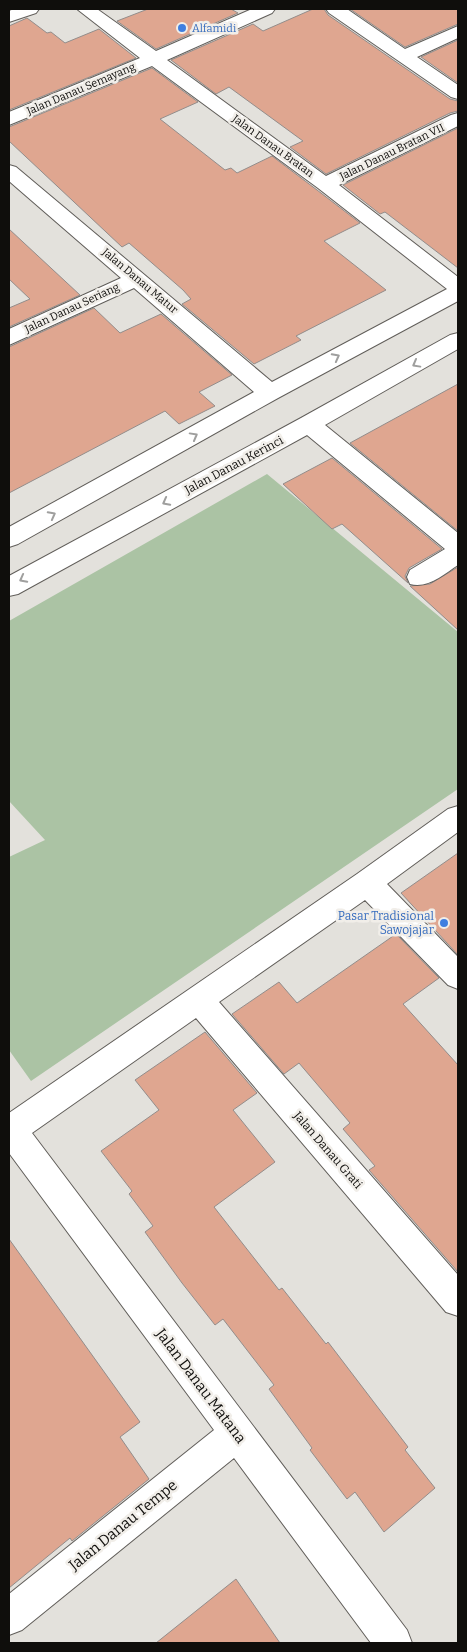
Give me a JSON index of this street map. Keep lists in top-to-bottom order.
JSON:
{
  "streets": {
    "street": [
      "Jalan Danau Semayang",
      "Jalan Danau Bratan",
      "Jalan Danau Bratan VII",
      "Jalan Danau Matur",
      "Jalan Danau Seriang",
      "Jalan Danau Kerinci",
      "Jalan Danau Grati",
      "Jalan Danau Matana",
      "Jalan Danau Tempe"
    ]
  },
  "crossings": [
    ["Jalan Danau Semayang", "Jalan Danau Bratan"],
    ["Jalan Danau Bratan", "Jalan Danau Bratan VII"],
    ["Jalan Danau Matur", "Jalan Danau Seriang"],
    ["Jalan Danau Matana", "Jalan Danau Tempe"]
  ],
  "places": ["Alfamidi", "Pasar Tradisional Sawojajar"]
}
